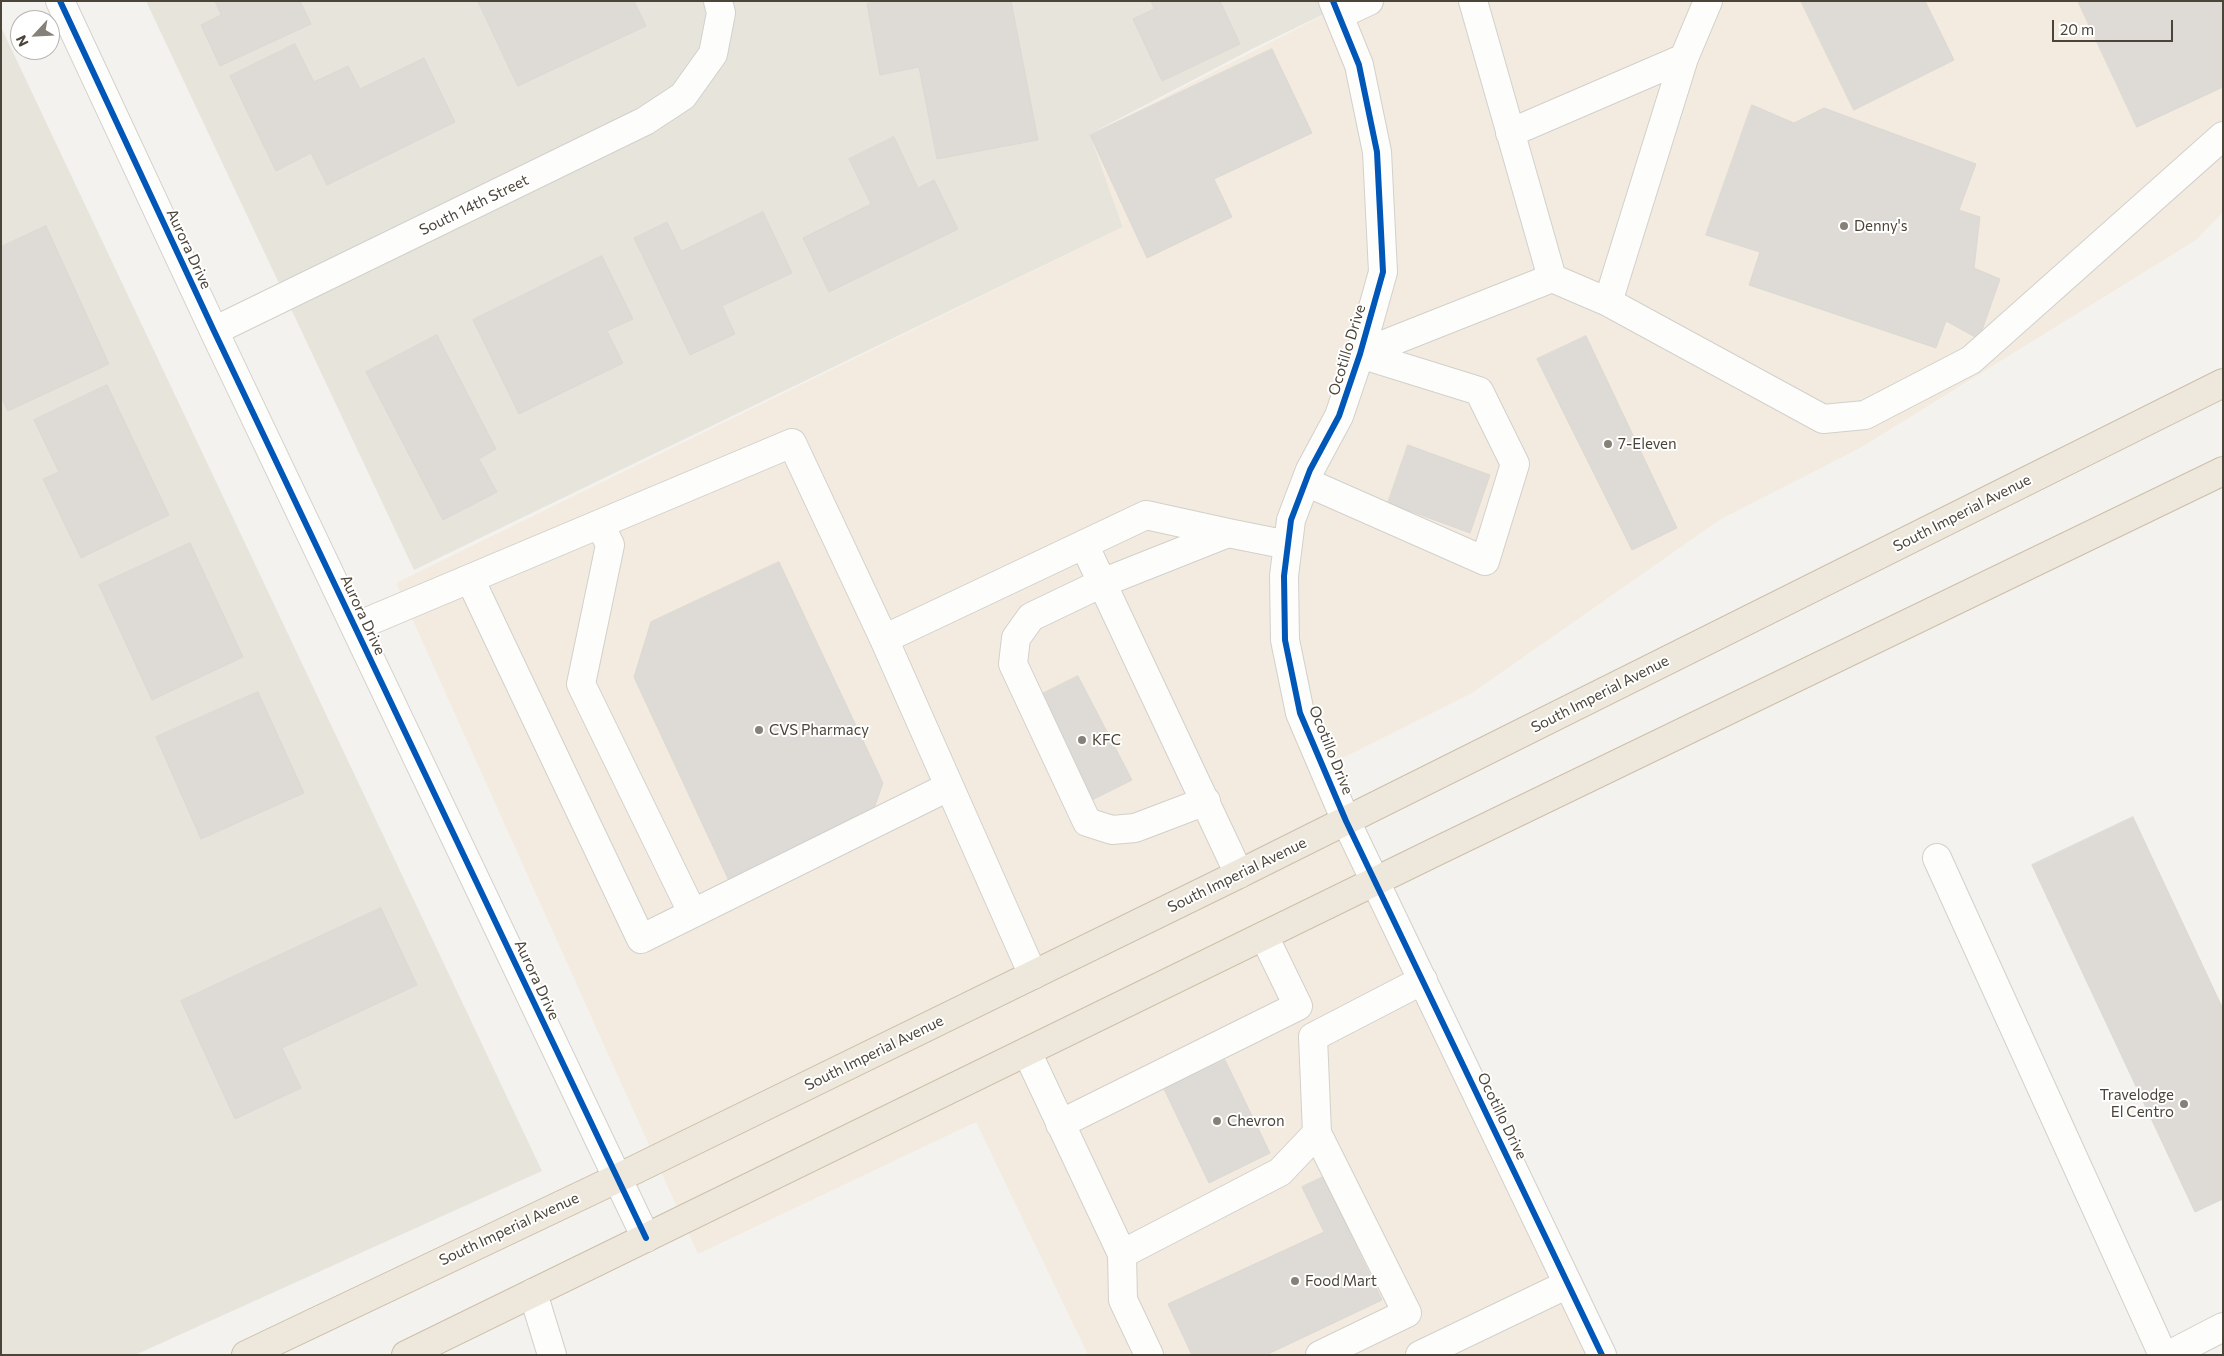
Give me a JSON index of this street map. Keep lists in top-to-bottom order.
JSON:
{
  "streets": {
    "highway": ["South Imperial Avenue"],
    "street": ["South 14th Street", "Aurora Drive", "Ocotillo Drive"]
  },
  "crossings": [
    ["South 14th Street", "Aurora Drive"],
    ["Aurora Drive", "South Imperial Avenue"],
    ["Ocotillo Drive", "South Imperial Avenue"]
  ],
  "places": [
    "Denny's",
    "7-Eleven",
    "CVS Pharmacy",
    "KFC",
    "Travelodge El Centro",
    "Chevron",
    "Food Mart"
  ],
  "scale_bar": "20 m",
  "north": "bottom left"
}
